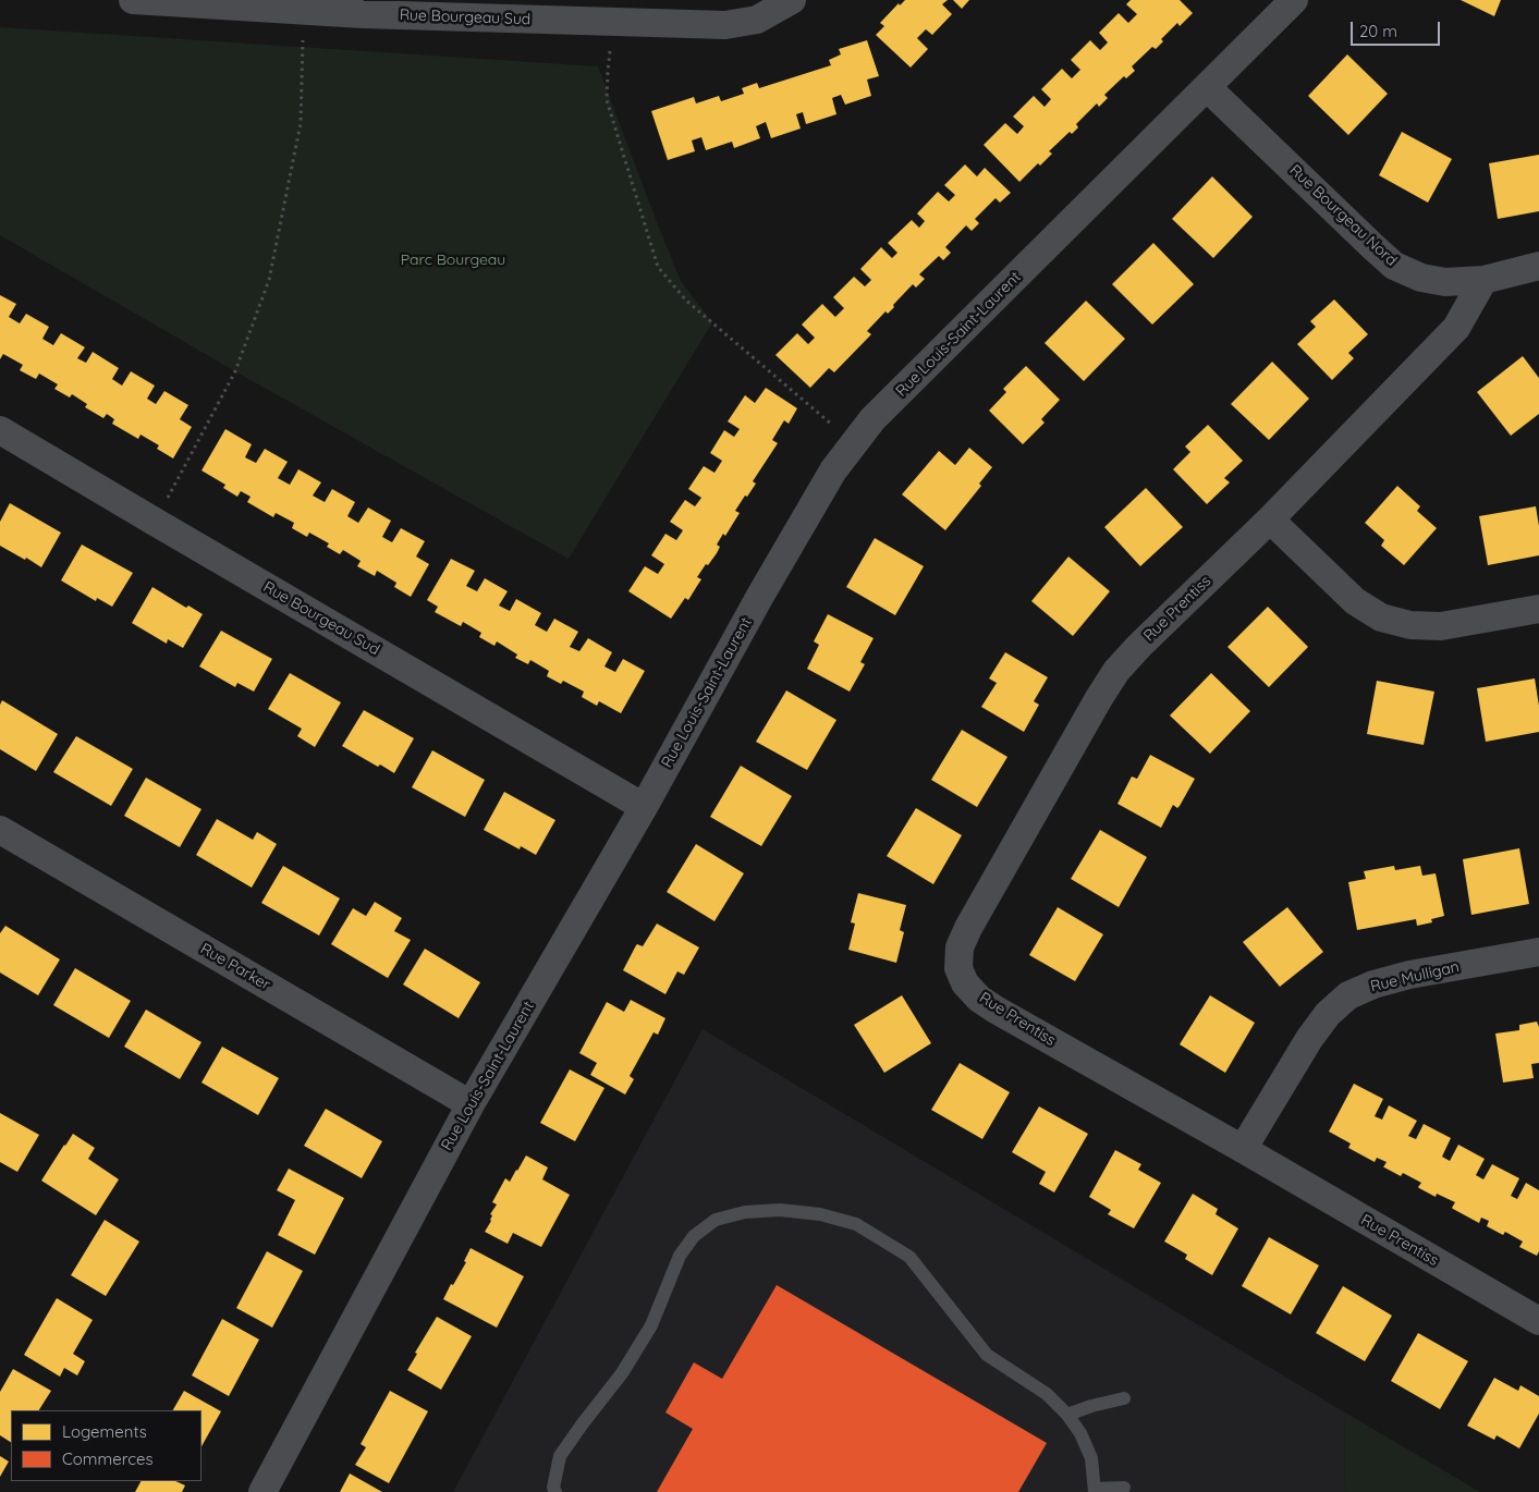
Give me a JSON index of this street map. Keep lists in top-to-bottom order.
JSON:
{
  "streets": {
    "street": [
      "Rue Bourgeau Sud",
      "Rue Bourgeau Nord",
      "Rue Louis-Saint-Laurent",
      "Rue Prentiss",
      "Rue Parker",
      "Rue Mulligan"
    ]
  },
  "crossings": [
    ["Rue Bourgeau Sud", "Rue Louis-Saint-Laurent"],
    ["Rue Bourgeau Nord", "Rue Louis-Saint-Laurent"],
    ["Rue Bourgeau Nord", "Rue Prentiss"],
    ["Rue Louis-Saint-Laurent", "Rue Parker"],
    ["Rue Prentiss", "Rue Mulligan"]
  ],
  "parks": ["Parc Bourgeau"],
  "legend": ["Logements", "Commerces"],
  "scale_bar": "20 m"
}
